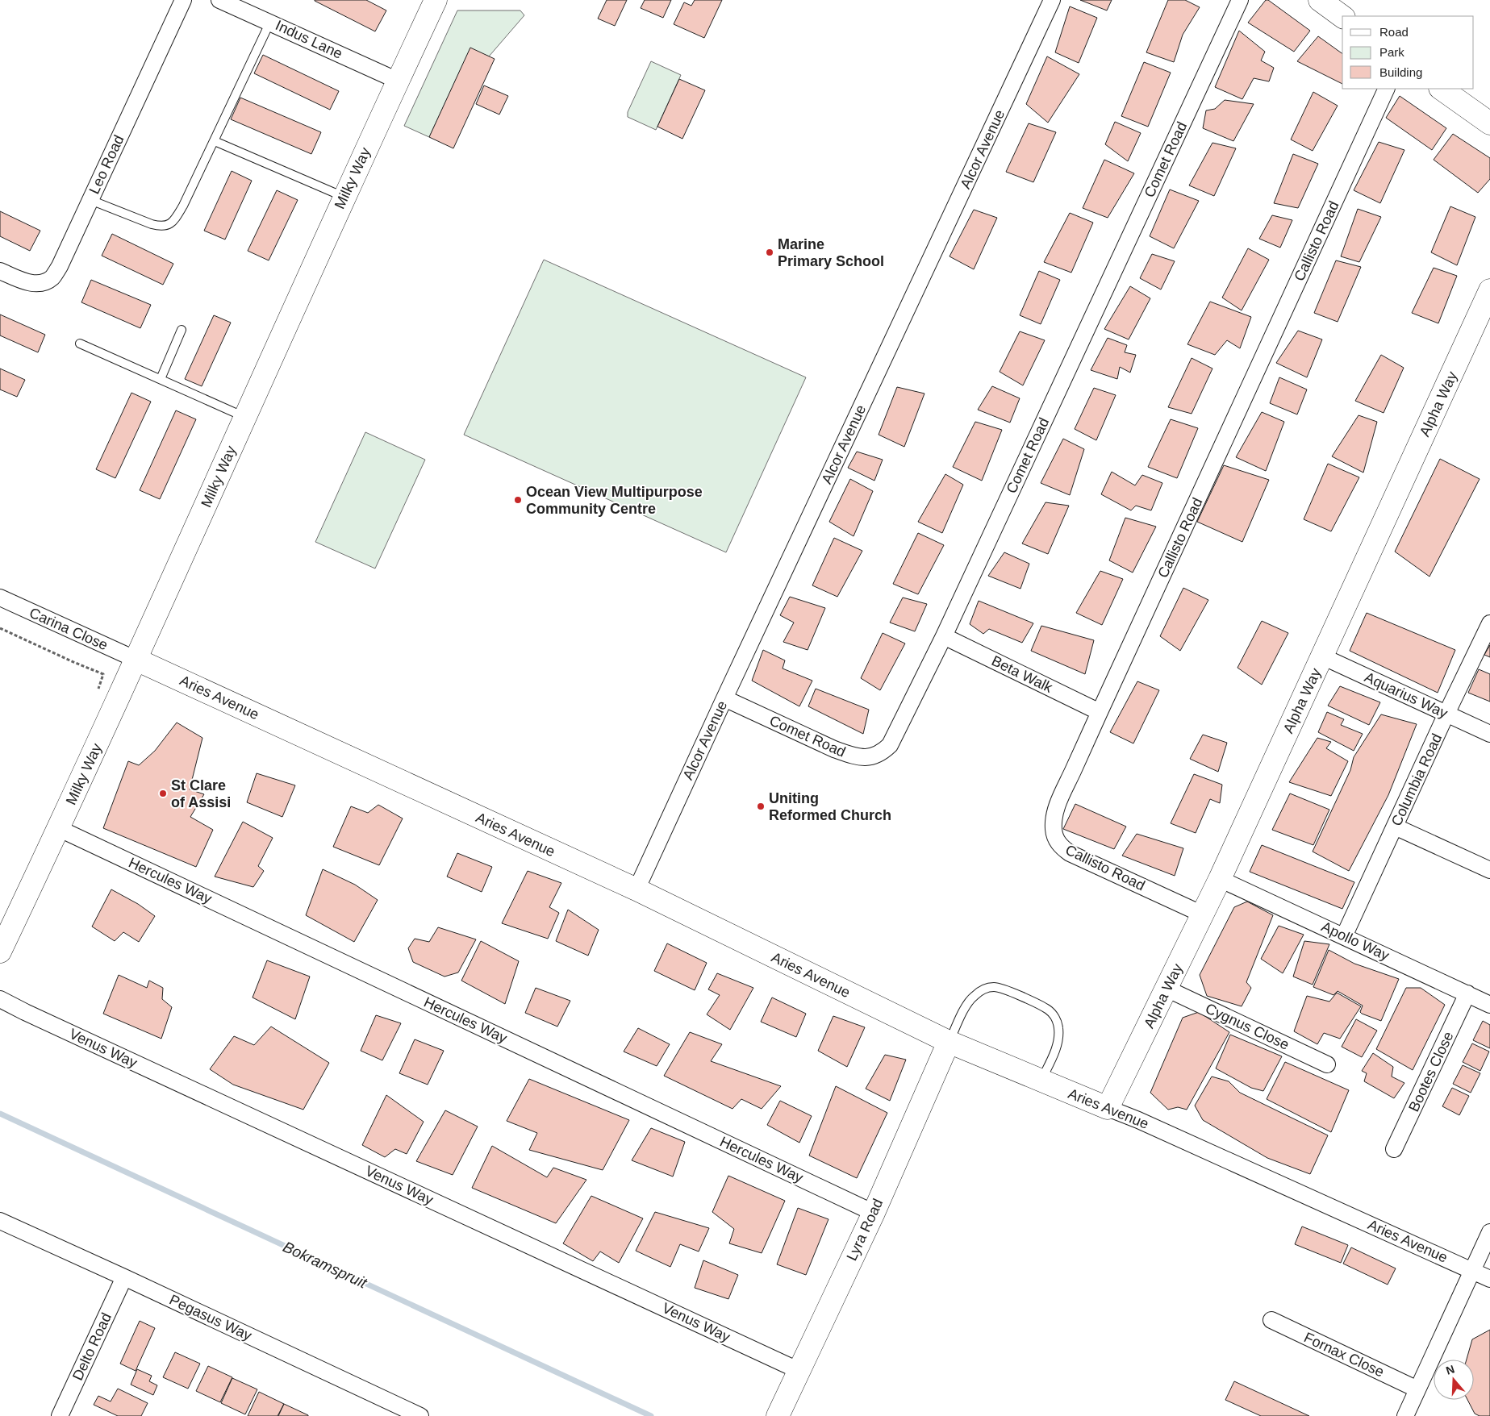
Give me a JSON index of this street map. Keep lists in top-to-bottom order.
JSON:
{
  "streets": {
    "street": [
      "Indus Lane",
      "Alcor Avenue",
      "Comet Road",
      "Leo Road",
      "Milky Way",
      "Callisto Road",
      "Alpha Way",
      "Carina Close",
      "Beta Walk",
      "Aquarius Way",
      "Aries Avenue",
      "Columbia Road",
      "Hercules Way",
      "Apollo Way",
      "Cygnus Close",
      "Venus Way",
      "Bootes Close",
      "Lyra Road",
      "Pegasus Way",
      "Delto Road",
      "Fornax Close"
    ]
  },
  "crossings": [
    ["Indus Lane", "Milky Way"],
    ["Alcor Avenue", "Comet Road"],
    ["Alcor Avenue", "Aries Avenue"],
    ["Comet Road", "Beta Walk"],
    ["Milky Way", "Carina Close"],
    ["Milky Way", "Aries Avenue"],
    ["Milky Way", "Hercules Way"],
    ["Callisto Road", "Alpha Way"],
    ["Callisto Road", "Beta Walk"],
    ["Alpha Way", "Aquarius Way"],
    ["Alpha Way", "Aries Avenue"],
    ["Alpha Way", "Apollo Way"],
    ["Alpha Way", "Cygnus Close"],
    ["Carina Close", "Aries Avenue"],
    ["Aquarius Way", "Columbia Road"],
    ["Aries Avenue", "Lyra Road"],
    ["Columbia Road", "Apollo Way"],
    ["Hercules Way", "Lyra Road"],
    ["Apollo Way", "Bootes Close"],
    ["Venus Way", "Lyra Road"],
    ["Pegasus Way", "Delto Road"]
  ],
  "water": ["Bokramspruit"],
  "places": [
    "Marine Primary School",
    "Ocean View Multipurpose Community Centre",
    "St Clare of Assisi",
    "Uniting Reformed Church"
  ],
  "legend": ["Road", "Park", "Building"],
  "north": "top"
}
